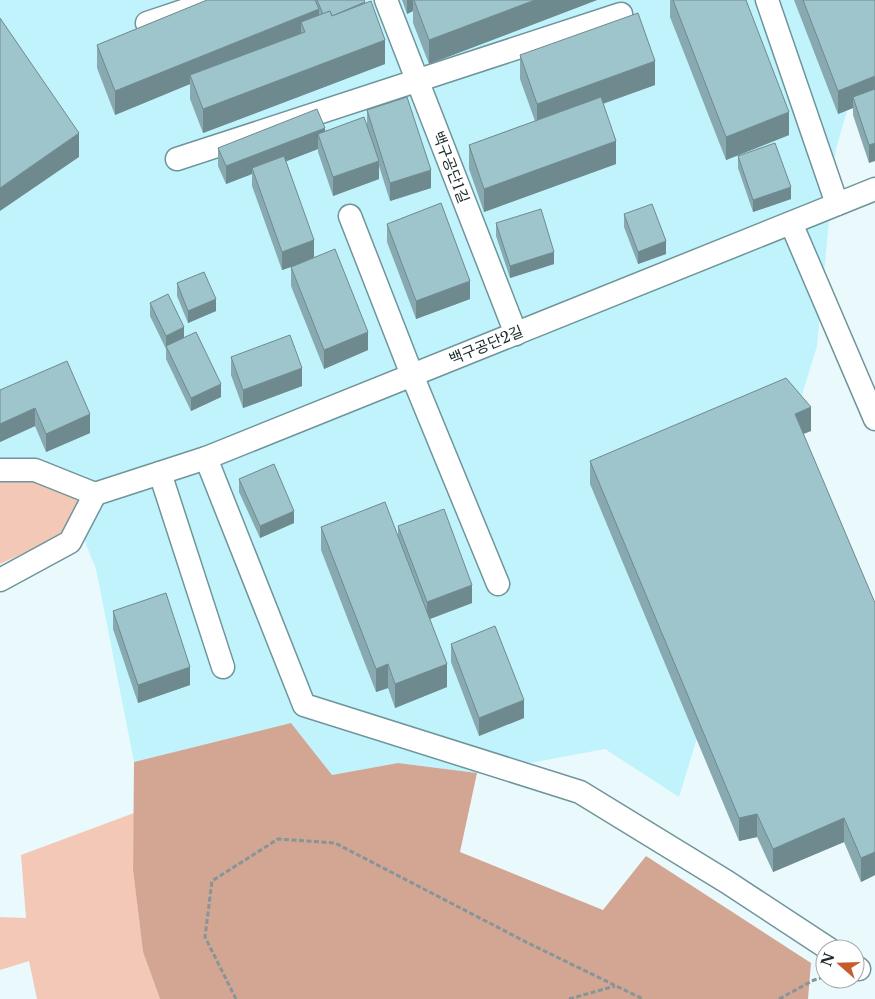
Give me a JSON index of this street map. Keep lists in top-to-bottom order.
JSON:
{
  "streets": {
    "street": ["백구공단1길", "백구공단2길"]
  },
  "crossings": [
    ["백구공단1길", "백구공단2길"]
  ],
  "north": "left"
}
